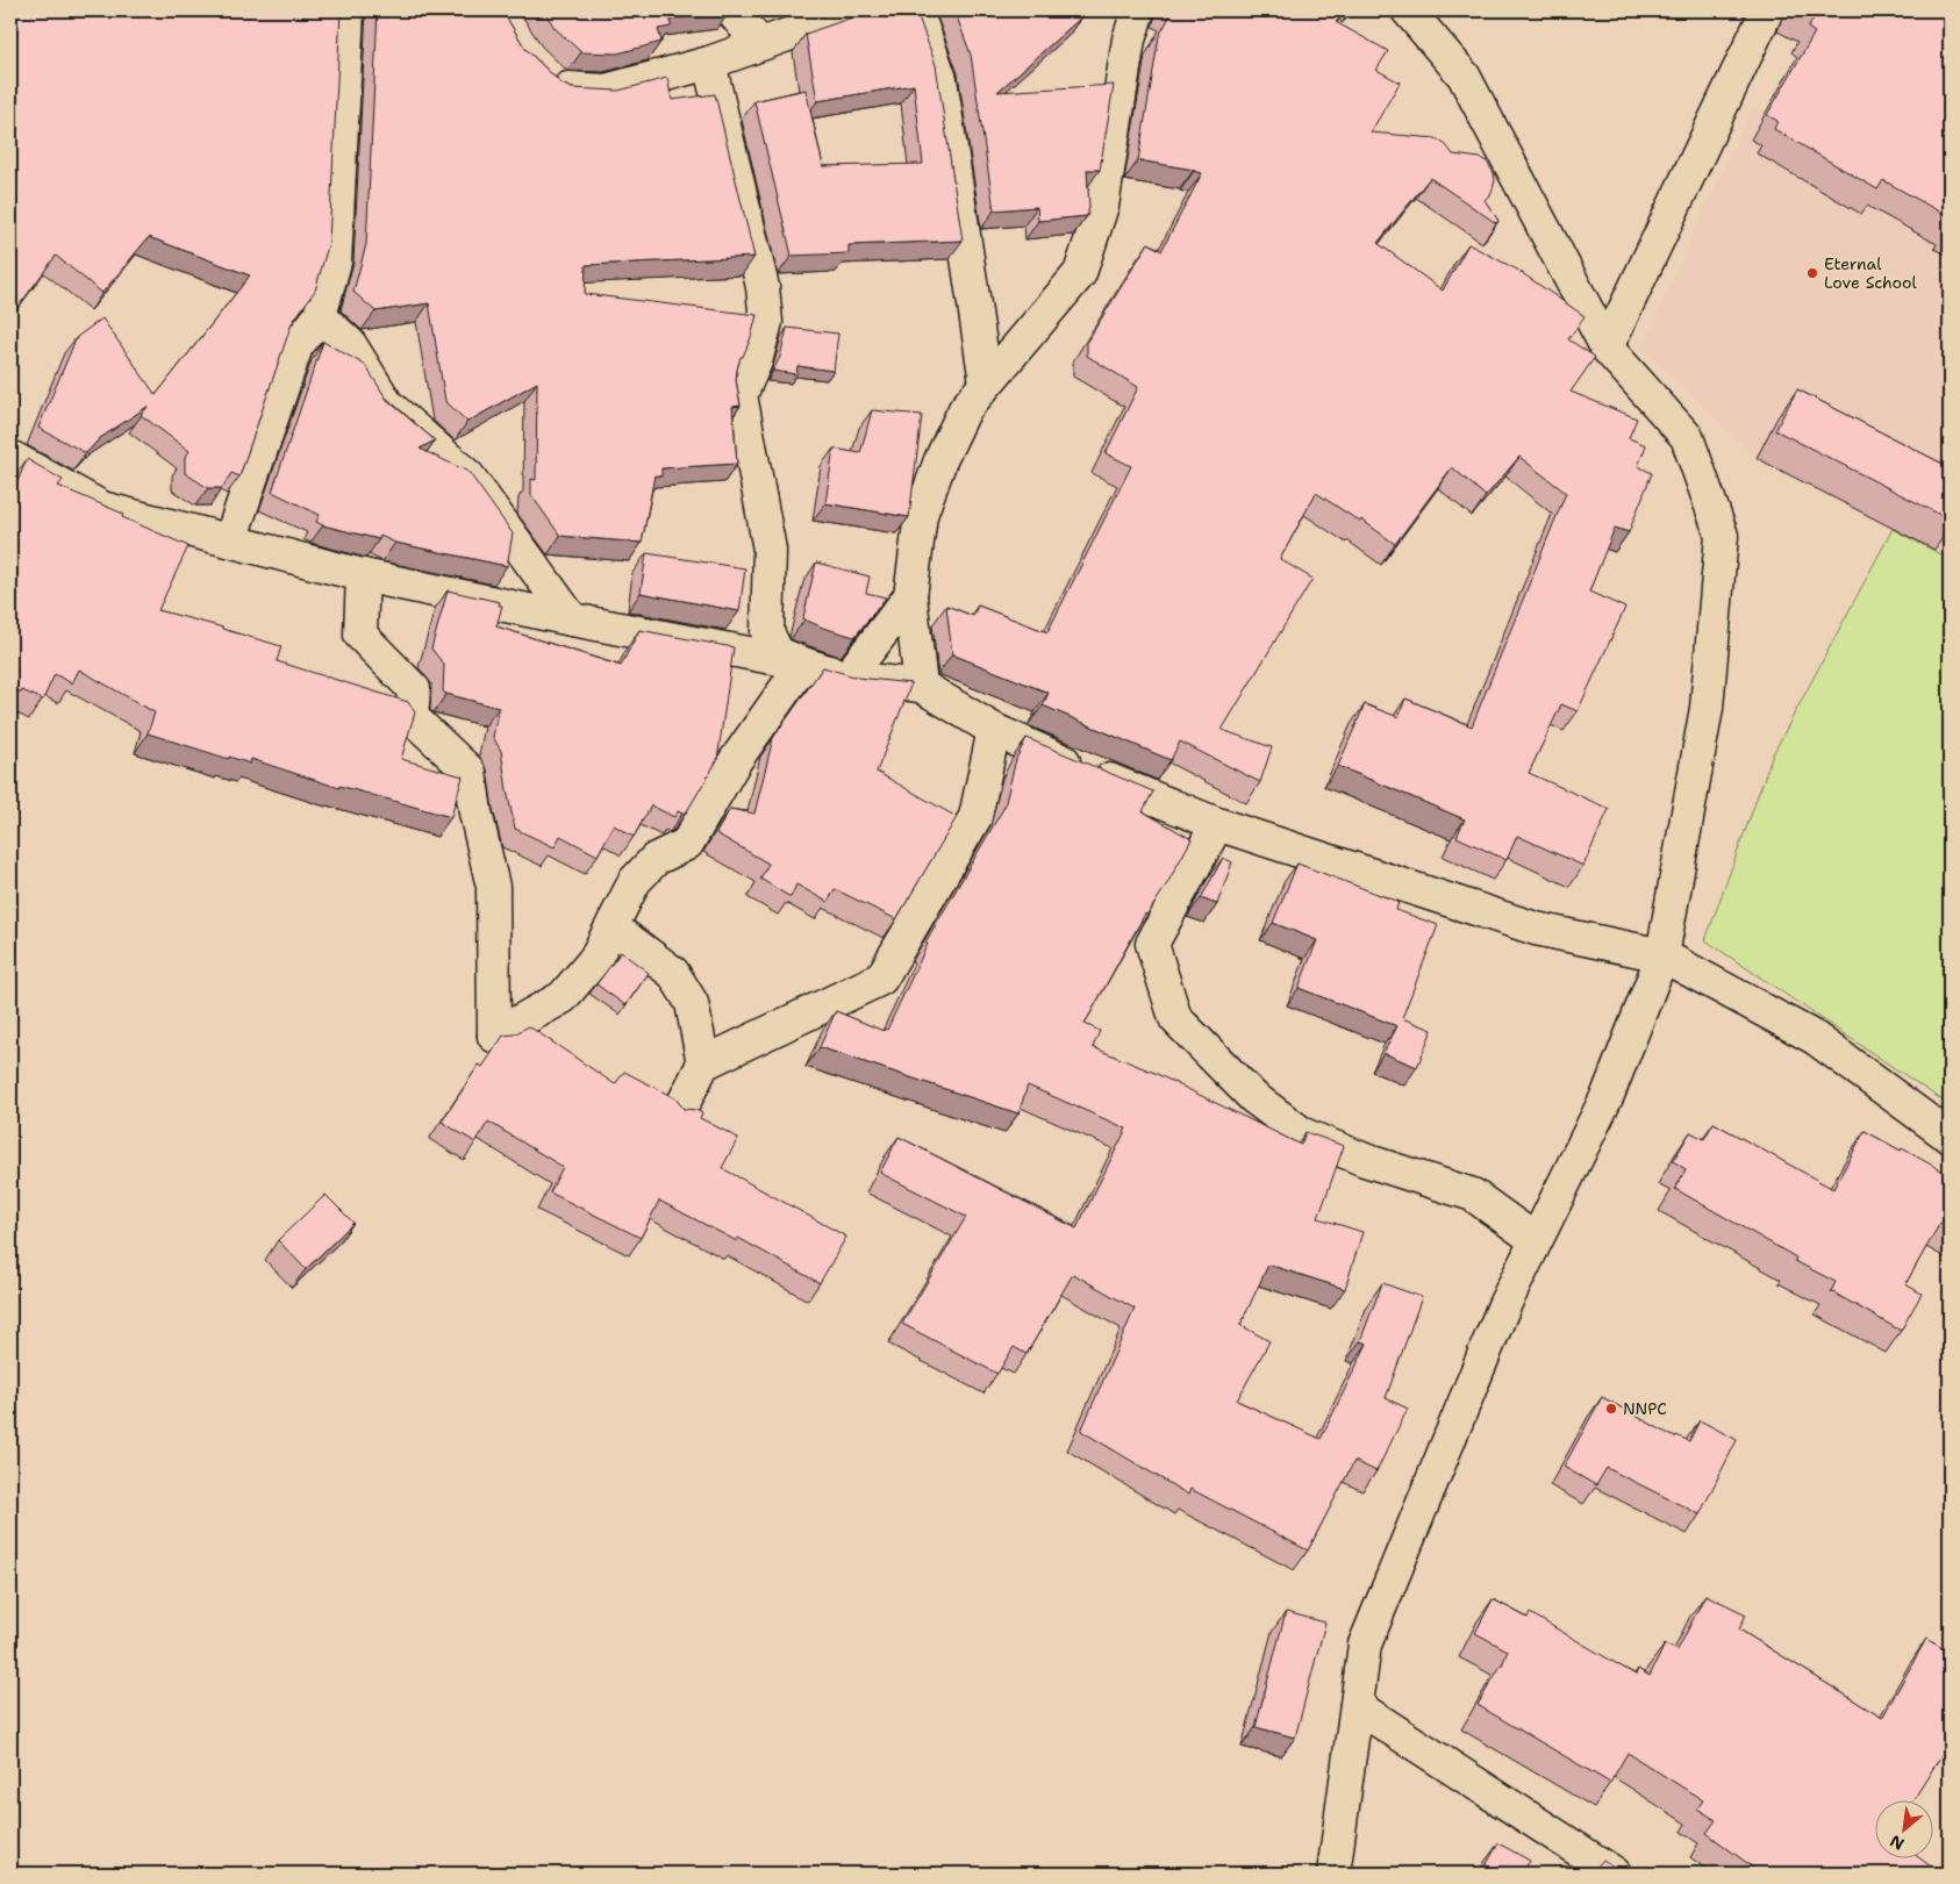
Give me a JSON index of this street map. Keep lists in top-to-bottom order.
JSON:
{
  "places": ["Eternal Love School", "NNPC"],
  "north": "bottom left"
}
